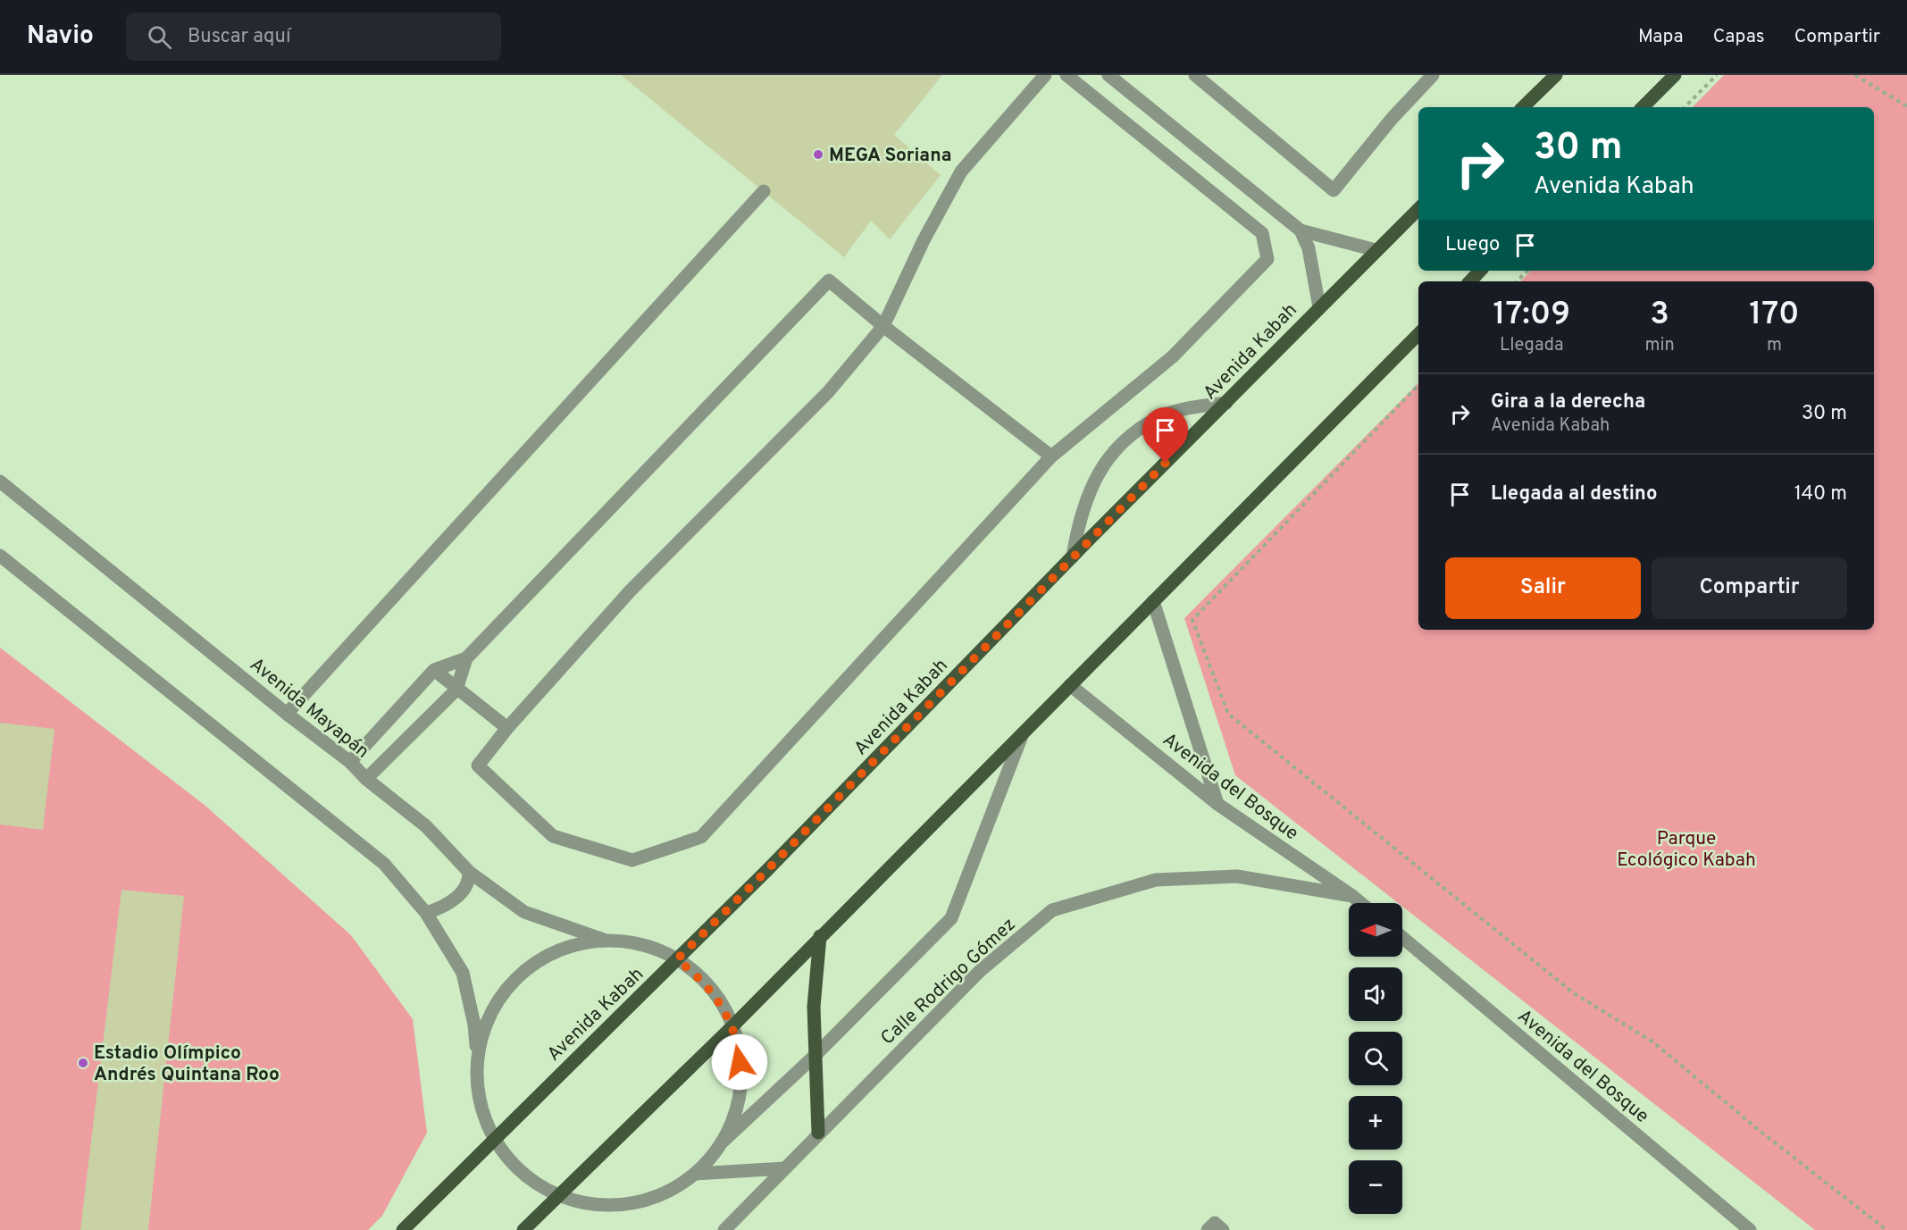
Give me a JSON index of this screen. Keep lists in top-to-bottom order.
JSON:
{
  "streets": {
    "main road": ["Avenida Kabah"],
    "street": ["Avenida Mayapán", "Avenida del Bosque", "Calle Rodrigo Gómez"]
  },
  "crossings": [
    ["Avenida del Bosque", "Calle Rodrigo Gómez"]
  ],
  "parks": ["Parque Ecológico Kabah"],
  "places": ["MEGA Soriana", "Estadio Olímpico Andrés Quintana Roo"],
  "north": "left",
  "page": {
    "header": "Navio",
    "search": "Buscar aquí",
    "nav": ["Mapa", "Capas", "Compartir"],
    "turn": ["30 m", "Avenida Kabah"],
    "then": "Luego",
    "eta": [
      "17:09",
      "Llegada",
      "3",
      "min",
      "170",
      "m"
    ],
    "list": [
      {
        "name": "Gira a la derecha",
        "note": "Avenida Kabah",
        "value": "30 m"
      },
      {
        "name": "Llegada al destino",
        "value": "140 m"
      }
    ],
    "buttons": ["Salir", "Compartir"],
    "map_buttons": ["+", "−"]
  }
}
